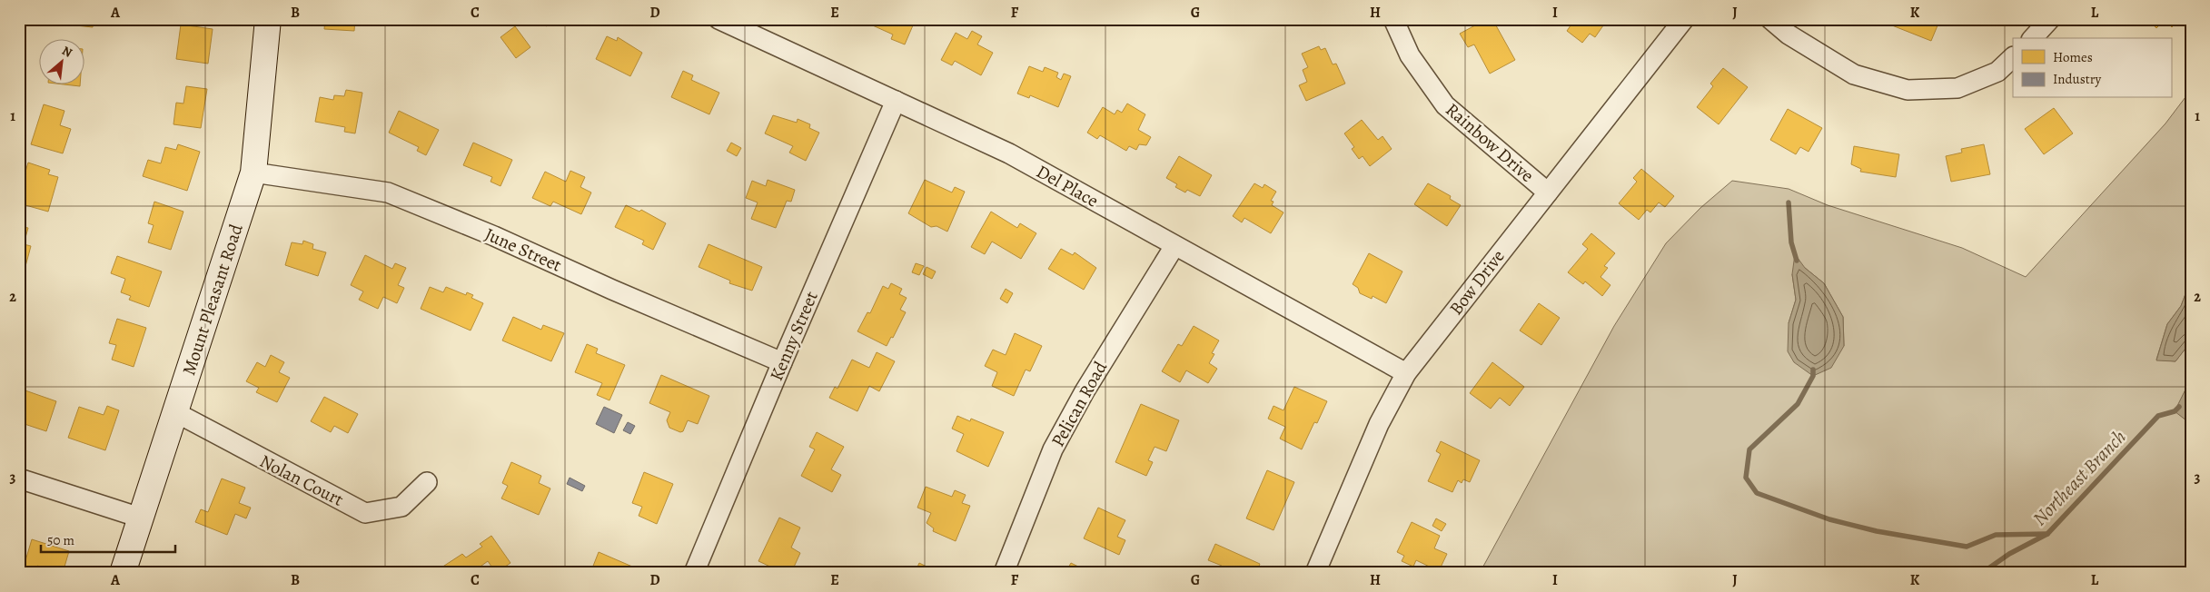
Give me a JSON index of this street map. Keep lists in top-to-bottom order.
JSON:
{
  "streets": {
    "street": [
      "Rainbow Drive",
      "Del Place",
      "June Street",
      "Bow Drive",
      "Mount Pleasant Road",
      "Kenny Street",
      "Pelican Road",
      "Nolan Court"
    ]
  },
  "crossings": [
    ["Rainbow Drive", "Bow Drive"],
    ["Del Place", "Bow Drive"],
    ["Del Place", "Kenny Street"],
    ["Del Place", "Pelican Road"],
    ["June Street", "Mount Pleasant Road"],
    ["June Street", "Kenny Street"],
    ["Mount Pleasant Road", "Nolan Court"]
  ],
  "water": ["Northeast Branch"],
  "legend": ["Homes", "Industry"],
  "scale_bar": "50 m",
  "north": "top right",
  "grid": {
    "columns": [
      "A",
      "B",
      "C",
      "D",
      "E",
      "F",
      "G",
      "H",
      "I",
      "J",
      "K",
      "L"
    ],
    "rows": ["1", "2", "3"]
  }
}
